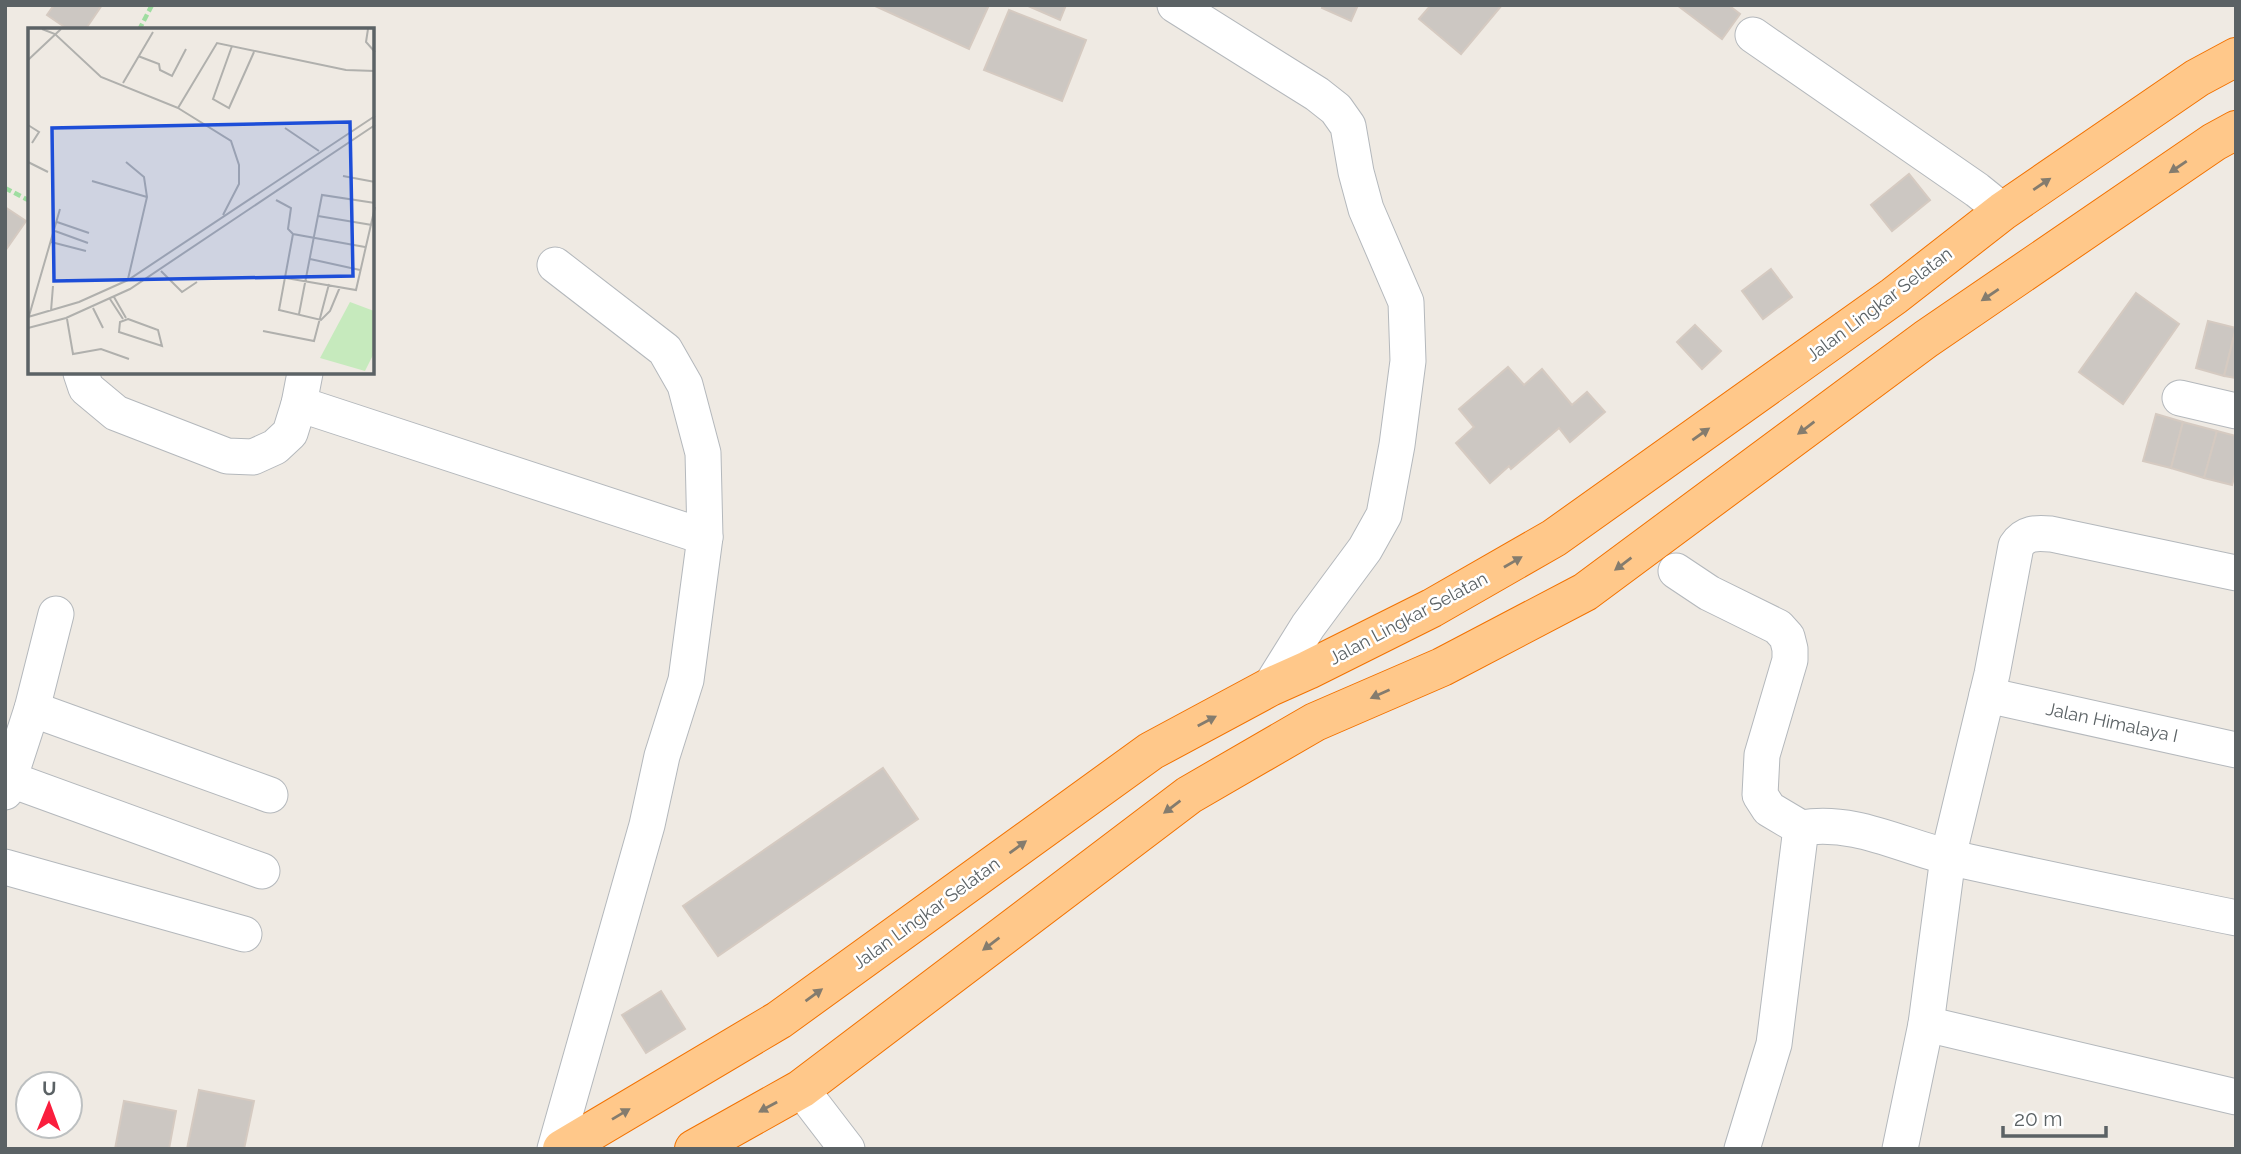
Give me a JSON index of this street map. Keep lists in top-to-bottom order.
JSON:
{
  "streets": {
    "highway": ["Jalan Lingkar Selatan"],
    "street": ["Jalan Himalaya I"]
  },
  "scale_bar": "20 m",
  "north": "top"
}
